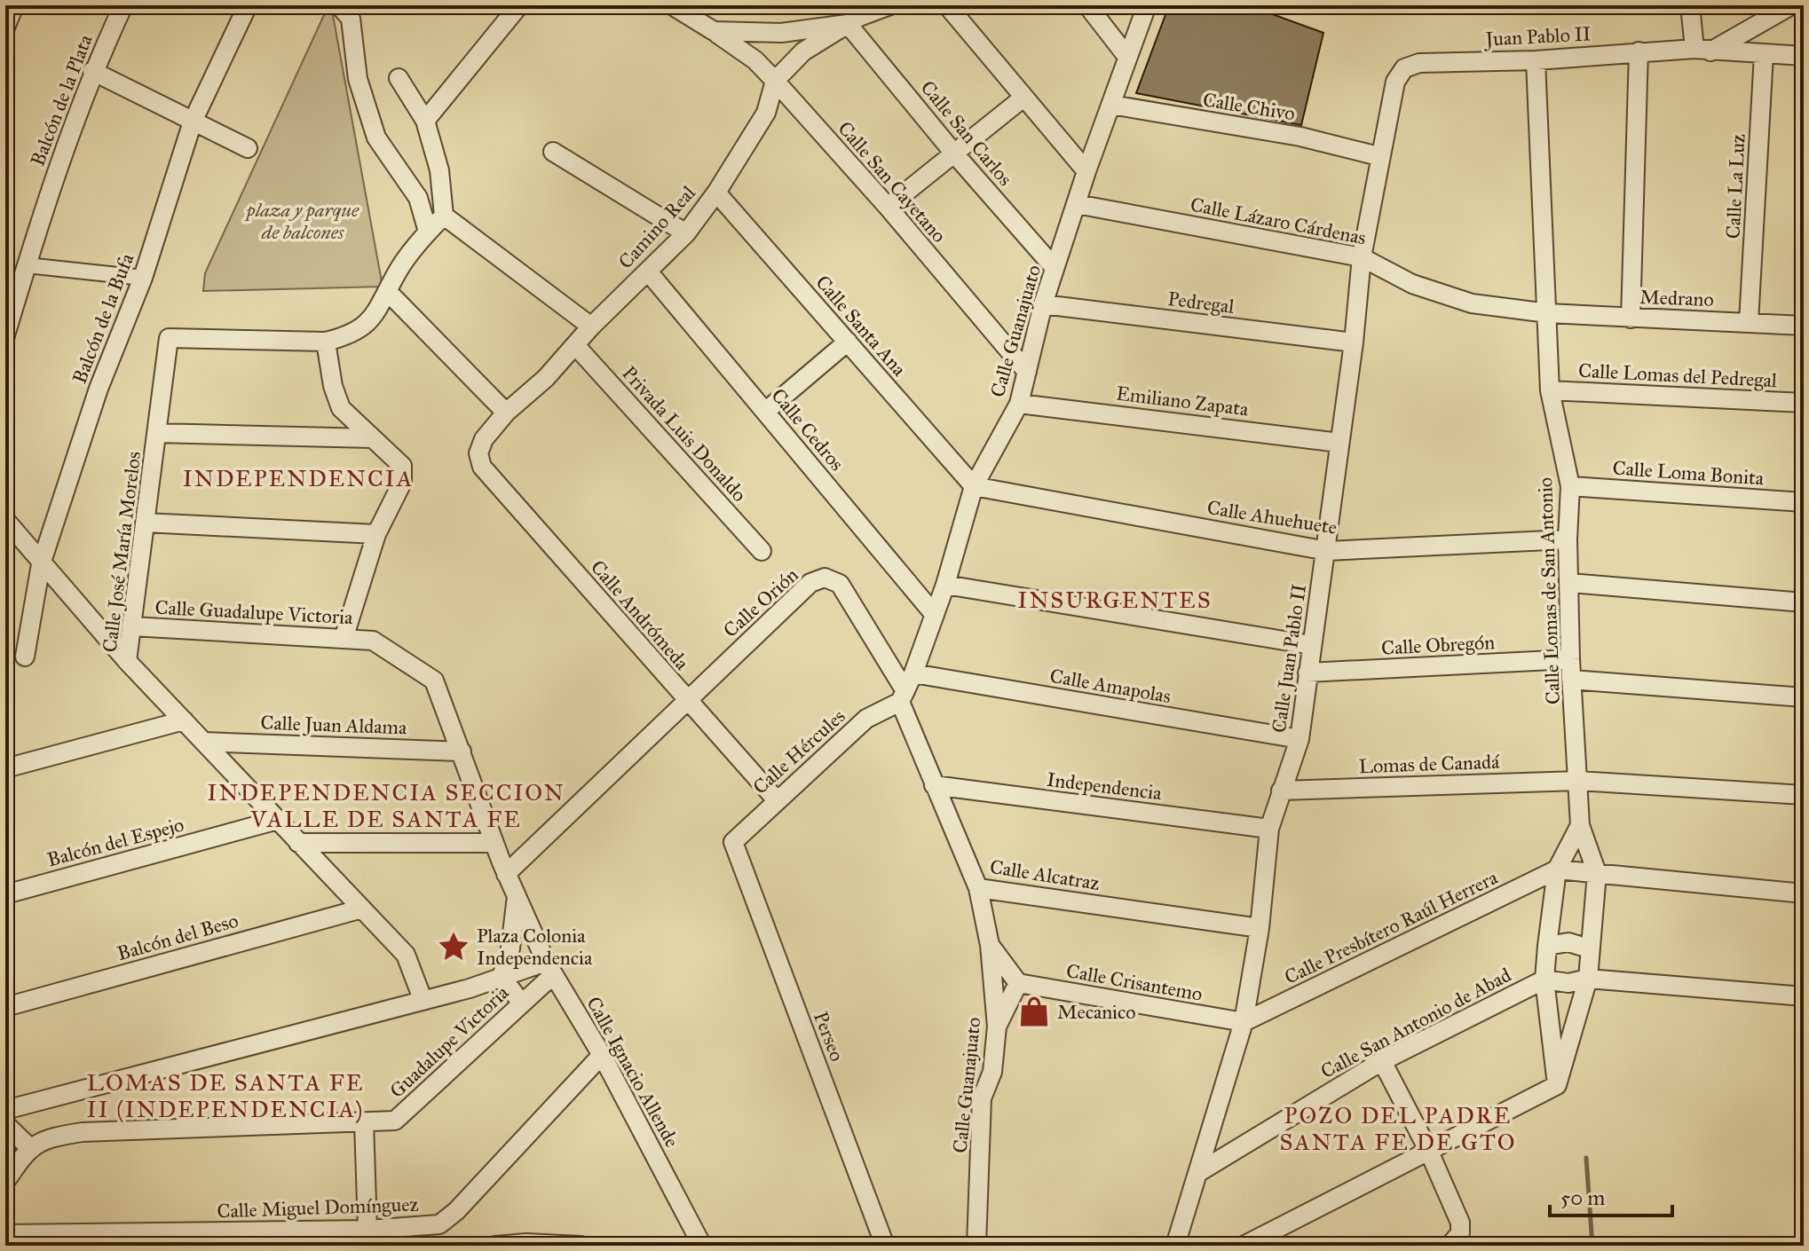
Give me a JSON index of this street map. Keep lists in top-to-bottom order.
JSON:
{
  "streets": {
    "street": [
      "Juan Pablo II",
      "Balcón de la Plata",
      "Calle Chivo",
      "Calle San Carlos",
      "Calle San Cayetano",
      "Calle La Luz",
      "Calle Lázaro Cárdenas",
      "Camino Real",
      "Medrano",
      "Pedregal",
      "Balcón de la Bufa",
      "Calle Santa Ana",
      "Calle Guanajuato",
      "Calle Lomas del Pedregal",
      "Emiliano Zapata",
      "Calle Cedros",
      "Privada Luis Donaldo",
      "Calle Loma Bonita",
      "Calle Ahuehuete",
      "Calle José María Morelos",
      "Calle Lomas de San Antonio",
      "Calle Orión",
      "Calle Guadalupe Victoria",
      "Calle Andrómeda",
      "Calle Obregón",
      "Calle Juan Pablo II",
      "Calle Amapolas",
      "Calle Juan Aldama",
      "Calle Hércules",
      "Lomas de Canadá",
      "Independencia",
      "Balcón del Espejo",
      "Calle Alcatraz",
      "Calle Presbítero Raúl Herrera",
      "Balcón del Beso",
      "Calle Crisantemo",
      "Calle San Antonio de Abad",
      "Perseo",
      "Guadalupe Victoria",
      "Calle Ignacio Allende",
      "Calle Miguel Domínguez"
    ]
  },
  "crossings": [
    ["Juan Pablo II", "Calle La Luz"],
    ["Juan Pablo II", "Calle Lomas de San Antonio"],
    ["Juan Pablo II", "Calle Juan Pablo II"],
    ["Calle Chivo", "Calle Guanajuato"],
    ["Calle Chivo", "Calle Juan Pablo II"],
    ["Calle San Carlos", "Camino Real"],
    ["Calle San Carlos", "Calle Guanajuato"],
    ["Calle San Cayetano", "Camino Real"],
    ["Calle San Cayetano", "Calle Guanajuato"],
    ["Calle La Luz", "Medrano"],
    ["Calle Lázaro Cárdenas", "Medrano"],
    ["Calle Lázaro Cárdenas", "Calle Guanajuato"],
    ["Calle Lázaro Cárdenas", "Calle Lomas de San Antonio"],
    ["Calle Lázaro Cárdenas", "Calle Juan Pablo II"],
    ["Camino Real", "Calle Santa Ana"],
    ["Camino Real", "Calle Cedros"],
    ["Camino Real", "Privada Luis Donaldo"],
    ["Camino Real", "Calle Andrómeda"],
    ["Medrano", "Calle Lomas de San Antonio"],
    ["Pedregal", "Calle Guanajuato"],
    ["Pedregal", "Calle Juan Pablo II"],
    ["Calle Santa Ana", "Calle Guanajuato"],
    ["Calle Santa Ana", "Calle Ahuehuete"],
    ["Calle Guanajuato", "Emiliano Zapata"],
    ["Calle Guanajuato", "Calle Cedros"],
    ["Calle Guanajuato", "Calle Ahuehuete"],
    ["Calle Guanajuato", "Calle Orión"],
    ["Calle Guanajuato", "Calle Amapolas"],
    ["Calle Guanajuato", "Calle Hércules"],
    ["Calle Guanajuato", "Calle Alcatraz"],
    ["Calle Lomas del Pedregal", "Calle Lomas de San Antonio"],
    ["Emiliano Zapata", "Calle Juan Pablo II"],
    ["Calle Loma Bonita", "Calle Lomas de San Antonio"],
    ["Calle Ahuehuete", "Calle Lomas de San Antonio"],
    ["Calle Ahuehuete", "Calle Juan Pablo II"],
    ["Calle José María Morelos", "Calle Guadalupe Victoria"],
    ["Calle José María Morelos", "Calle Juan Aldama"],
    ["Calle José María Morelos", "Balcón del Espejo"],
    ["Calle José María Morelos", "Balcón del Beso"],
    ["Calle José María Morelos", "Guadalupe Victoria"],
    ["Calle Lomas de San Antonio", "Calle Obregón"],
    ["Calle Lomas de San Antonio", "Lomas de Canadá"],
    ["Calle Lomas de San Antonio", "Calle Presbítero Raúl Herrera"],
    ["Calle Lomas de San Antonio", "Calle San Antonio de Abad"],
    ["Calle Orión", "Calle Andrómeda"],
    ["Calle Orión", "Calle Hércules"],
    ["Calle Orión", "Calle Alcatraz"],
    ["Calle Orión", "Calle Ignacio Allende"],
    ["Calle Guadalupe Victoria", "Calle Ignacio Allende"],
    ["Calle Andrómeda", "Calle Hércules"],
    ["Calle Obregón", "Calle Juan Pablo II"],
    ["Calle Juan Pablo II", "Calle Amapolas"],
    ["Calle Juan Pablo II", "Lomas de Canadá"],
    ["Calle Juan Pablo II", "Independencia"],
    ["Calle Juan Pablo II", "Calle Alcatraz"],
    ["Calle Juan Pablo II", "Calle Presbítero Raúl Herrera"],
    ["Calle Juan Pablo II", "Calle Crisantemo"],
    ["Calle Juan Pablo II", "Calle San Antonio de Abad"],
    ["Calle Juan Aldama", "Calle Ignacio Allende"],
    ["Calle Hércules", "Calle Alcatraz"],
    ["Calle Hércules", "Perseo"],
    ["Independencia", "Calle Alcatraz"],
    ["Calle Presbítero Raúl Herrera", "Calle Crisantemo"],
    ["Guadalupe Victoria", "Calle Ignacio Allende"],
    ["Calle Ignacio Allende", "Calle Miguel Domínguez"]
  ],
  "districts": [
    "INDEPENDENCIA",
    "INSURGENTES",
    "INDEPENDENCIA SECCION VALLE DE SANTA FE",
    "LOMAS DE SANTA FE II (INDEPENDENCIA)",
    "POZO DEL PADRE SANTA FE DE GTO"
  ],
  "parks": ["plaza y parque de balcones"],
  "places": {
    "place": ["Plaza Colonia Independencia"],
    "shop": ["Mecanico"]
  },
  "scale_bar": "50 m"
}
